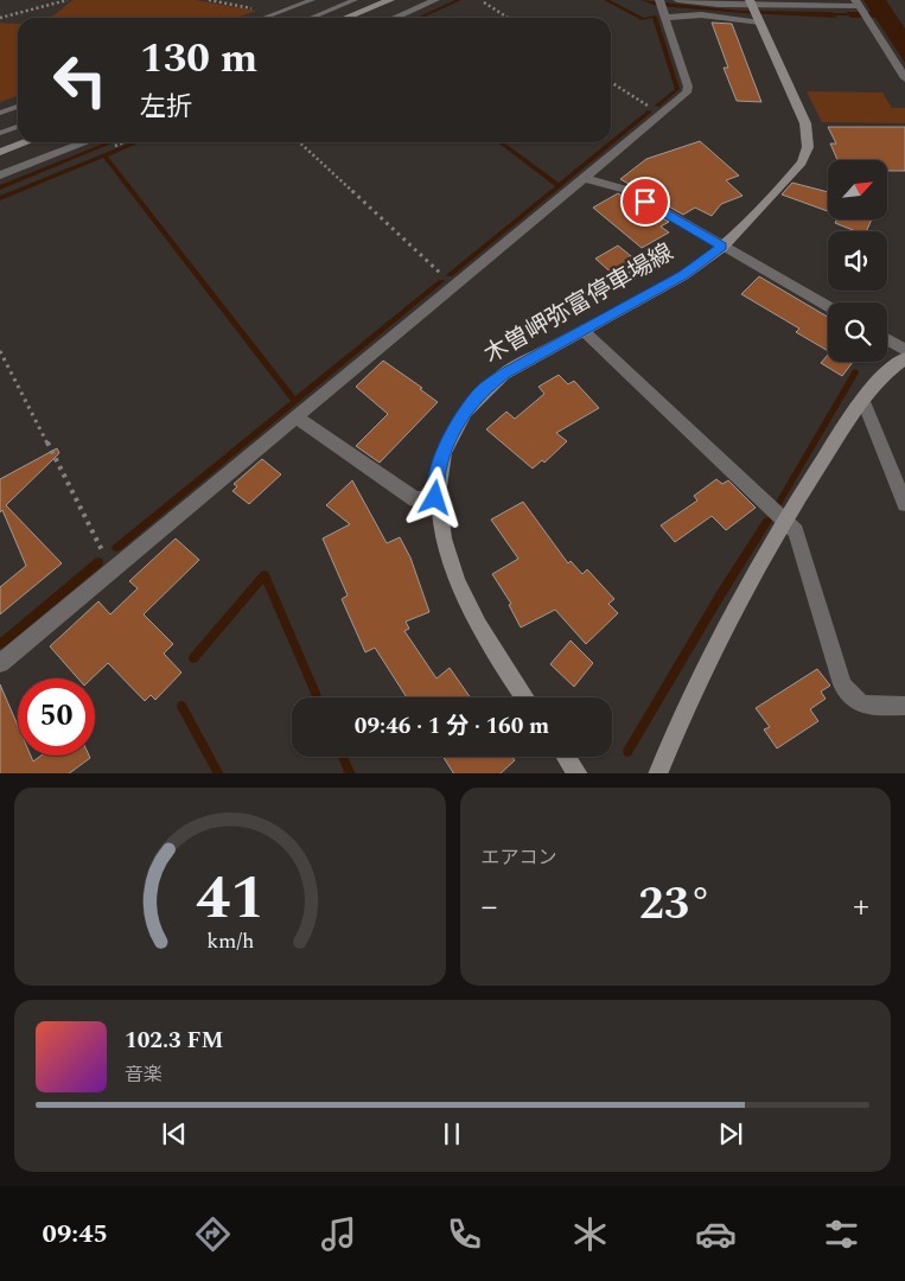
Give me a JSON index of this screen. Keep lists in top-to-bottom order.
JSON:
{
  "streets": {
    "main road": ["木曽岬弥富停車場線"]
  },
  "north": "top right",
  "page": {
    "turn": ["130 m", "左折"],
    "limit": "50",
    "trip": "09:46 · 1 分 · 160 m",
    "tile": "エアコン",
    "heat": ["−", "23°", "+"],
    "song": ["102.3 FM", "音楽"],
    "tabs": "09:45",
    "gauge": ["41", "km/h"]
  }
}
